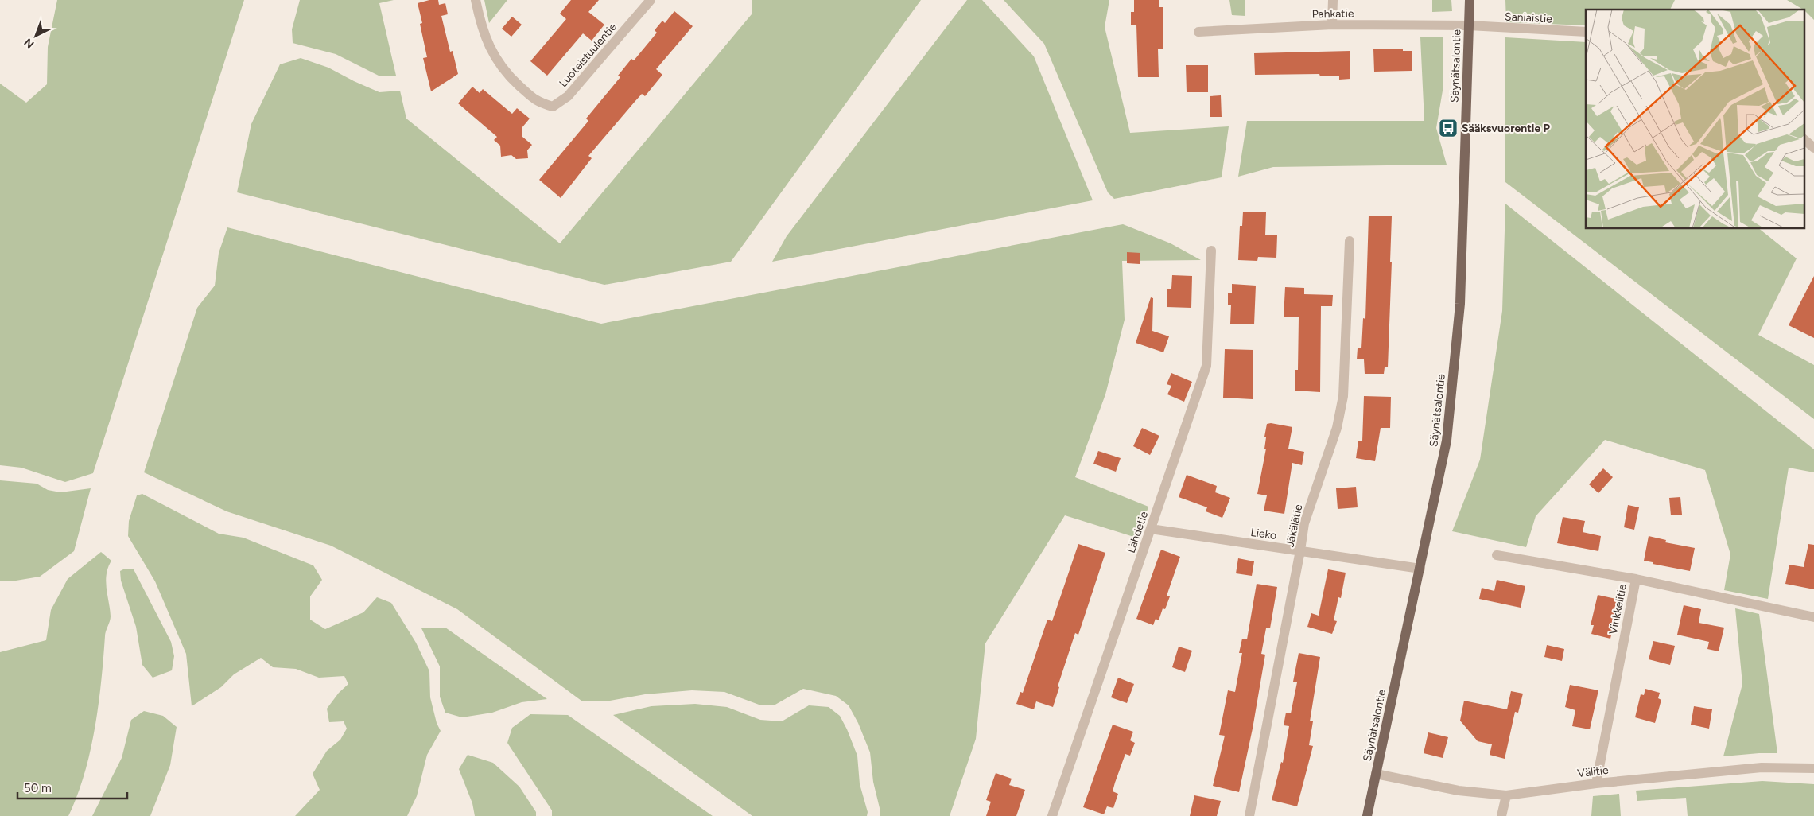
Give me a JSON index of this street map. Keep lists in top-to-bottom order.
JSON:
{
  "streets": {
    "main road": ["Säynätsalontie"],
    "street": [
      "Pahkatie",
      "Saniaistie",
      "Luoteistuulentie",
      "Jäkälätie",
      "Lähdetie",
      "Lieko",
      "Vinkkelitie",
      "Välitie"
    ]
  },
  "crossings": [
    ["Pahkatie", "Saniaistie"],
    ["Pahkatie", "Säynätsalontie"],
    ["Saniaistie", "Säynätsalontie"],
    ["Säynätsalontie", "Lieko"],
    ["Säynätsalontie", "Välitie"],
    ["Jäkälätie", "Lieko"],
    ["Lähdetie", "Lieko"],
    ["Vinkkelitie", "Välitie"]
  ],
  "places": {
    "bus stop": ["Sääksvuorentie P"]
  },
  "scale_bar": "50 m",
  "north": "bottom left"
}
